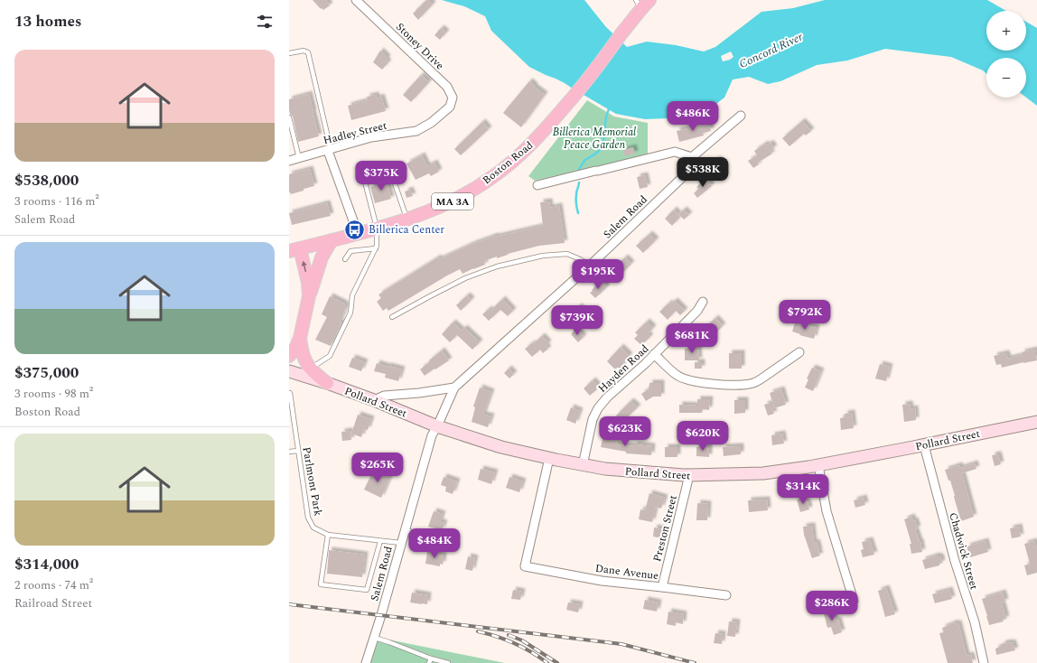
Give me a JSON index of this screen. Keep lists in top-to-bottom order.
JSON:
{
  "streets": {
    "main road": ["Boston Road", "MA 3A", "Pollard Street"],
    "street": [
      "Stoney Drive",
      "Hadley Street",
      "Salem Road",
      "Hayden Road",
      "Preston Street",
      "Chadwick Street",
      "Dane Avenue"
    ],
    "lane": ["Parlmont Park"]
  },
  "crossings": [
    ["Stoney Drive", "Hadley Street"],
    ["Salem Road", "Pollard Street"],
    ["Salem Road", "Parlmont Park"],
    ["Hayden Road", "Pollard Street"],
    ["Pollard Street", "Preston Street"],
    ["Pollard Street", "Chadwick Street"],
    ["Pollard Street", "Dane Avenue"],
    ["Preston Street", "Dane Avenue"]
  ],
  "water": ["Concord River"],
  "parks": ["Billerica Memorial Peace Garden"],
  "places": {
    "bus stop": ["Billerica Center"]
  },
  "page": {
    "heading": "13 homes",
    "map_buttons": ["+", "−"],
    "list": [
      {
        "name": "$538,000",
        "note": "3 rooms · 116 m² · Salem Road"
      },
      {
        "name": "$375,000",
        "note": "3 rooms · 98 m² · Boston Road"
      },
      {
        "name": "$314,000",
        "note": "2 rooms · 74 m² · Railroad Street"
      }
    ],
    "price": [
      "$486K",
      "$538K",
      "$375K",
      "$195K",
      "$792K",
      "$739K",
      "$681K",
      "$623K",
      "$620K",
      "$265K",
      "$314K",
      "$484K",
      "$286K"
    ]
  }
}
